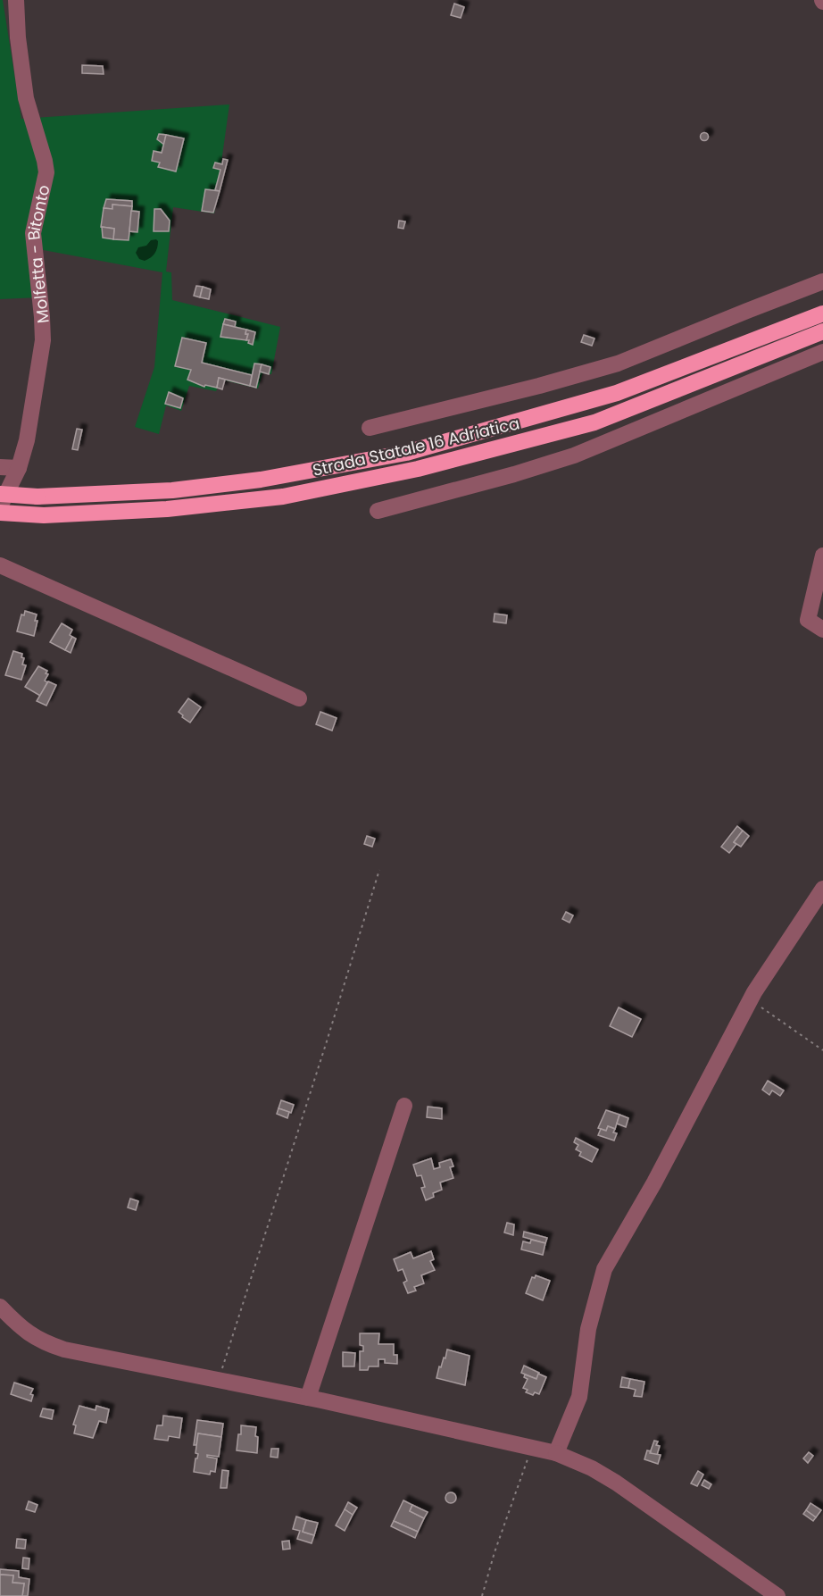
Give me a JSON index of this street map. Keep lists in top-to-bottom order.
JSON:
{
  "streets": {
    "highway": ["Strada Statale 16 Adriatica"],
    "street": ["Molfetta - Bitonto"]
  }
}
